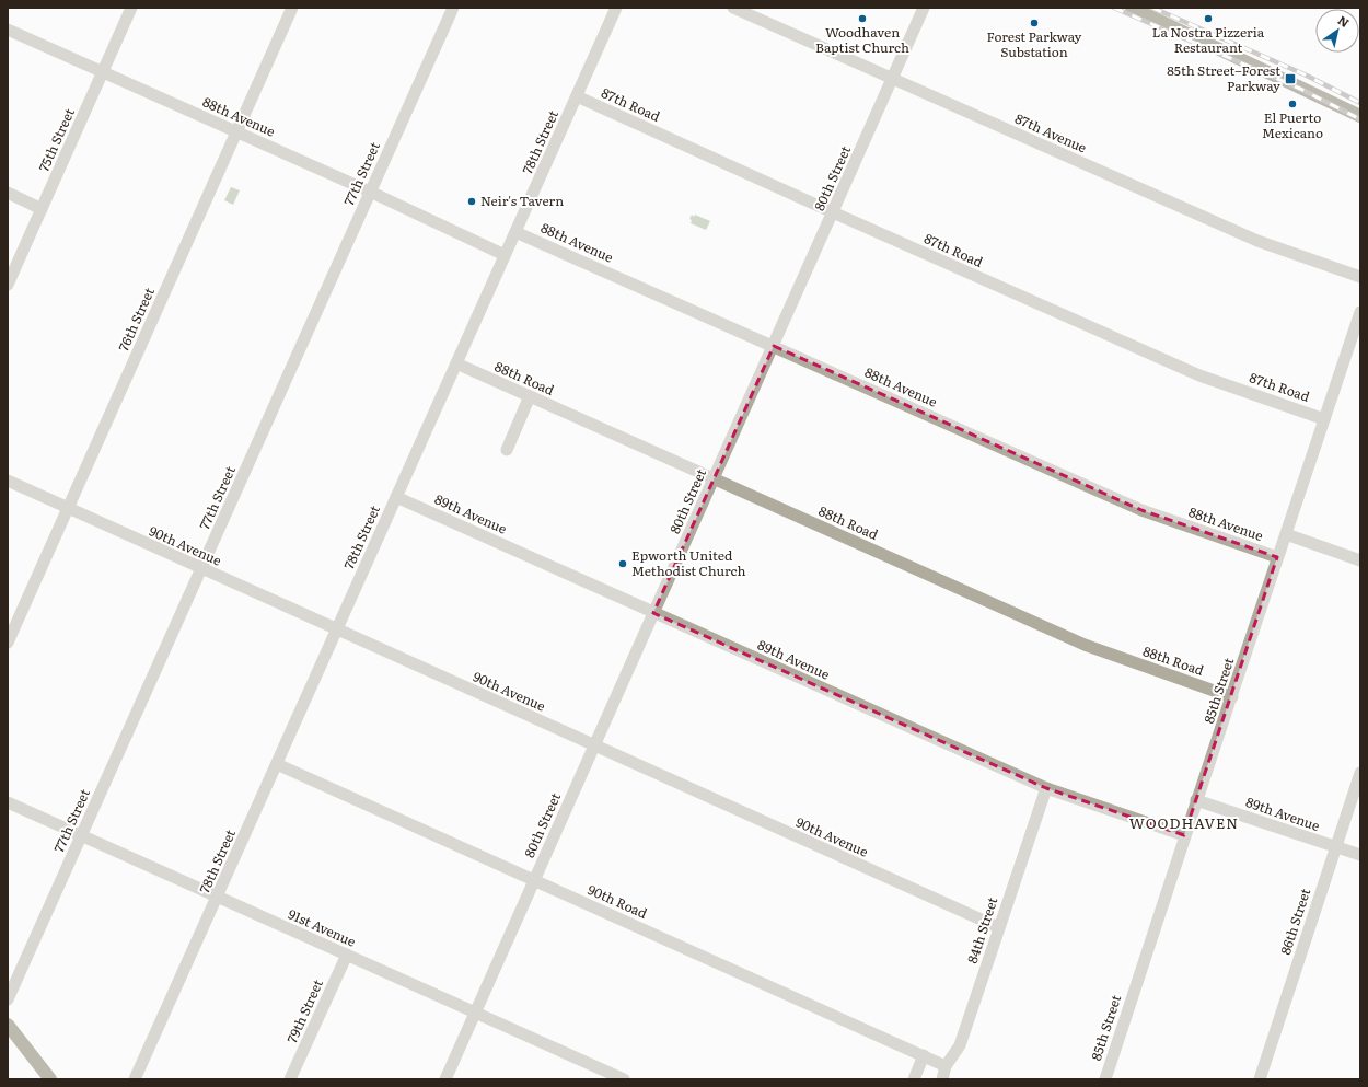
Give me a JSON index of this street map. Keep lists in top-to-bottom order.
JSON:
{
  "streets": {
    "street": [
      "87th Road",
      "88th Avenue",
      "87th Avenue",
      "75th Street",
      "78th Street",
      "77th Street",
      "80th Street",
      "76th Street",
      "88th Road",
      "89th Avenue",
      "90th Avenue",
      "85th Street",
      "90th Road",
      "86th Street",
      "91st Avenue",
      "84th Street",
      "79th Street"
    ]
  },
  "crossings": [
    ["87th Road", "78th Street"],
    ["87th Road", "80th Street"],
    ["87th Road", "85th Street"],
    ["88th Avenue", "75th Street"],
    ["88th Avenue", "78th Street"],
    ["88th Avenue", "77th Street"],
    ["88th Avenue", "80th Street"],
    ["88th Avenue", "76th Street"],
    ["88th Avenue", "85th Street"],
    ["87th Avenue", "80th Street"],
    ["78th Street", "88th Road"],
    ["78th Street", "89th Avenue"],
    ["78th Street", "90th Avenue"],
    ["78th Street", "90th Road"],
    ["78th Street", "91st Avenue"],
    ["77th Street", "90th Avenue"],
    ["77th Street", "91st Avenue"],
    ["80th Street", "88th Road"],
    ["80th Street", "89th Avenue"],
    ["80th Street", "90th Avenue"],
    ["80th Street", "90th Road"],
    ["80th Street", "91st Avenue"],
    ["76th Street", "90th Avenue"],
    ["88th Road", "85th Street"],
    ["89th Avenue", "85th Street"],
    ["89th Avenue", "86th Street"],
    ["89th Avenue", "84th Street"],
    ["90th Avenue", "84th Street"],
    ["90th Road", "84th Street"],
    ["91st Avenue", "79th Street"]
  ],
  "districts": ["WOODHAVEN"],
  "places": {
    "other": [
      "Woodhaven Baptist Church",
      "La Nostra Pizzeria Restaurant",
      "Forest Parkway Substation",
      "El Puerto Mexicano",
      "Neir's Tavern",
      "Epworth United Methodist Church"
    ],
    "transit": ["85th Street–Forest Parkway"]
  },
  "north": "top right"
}
